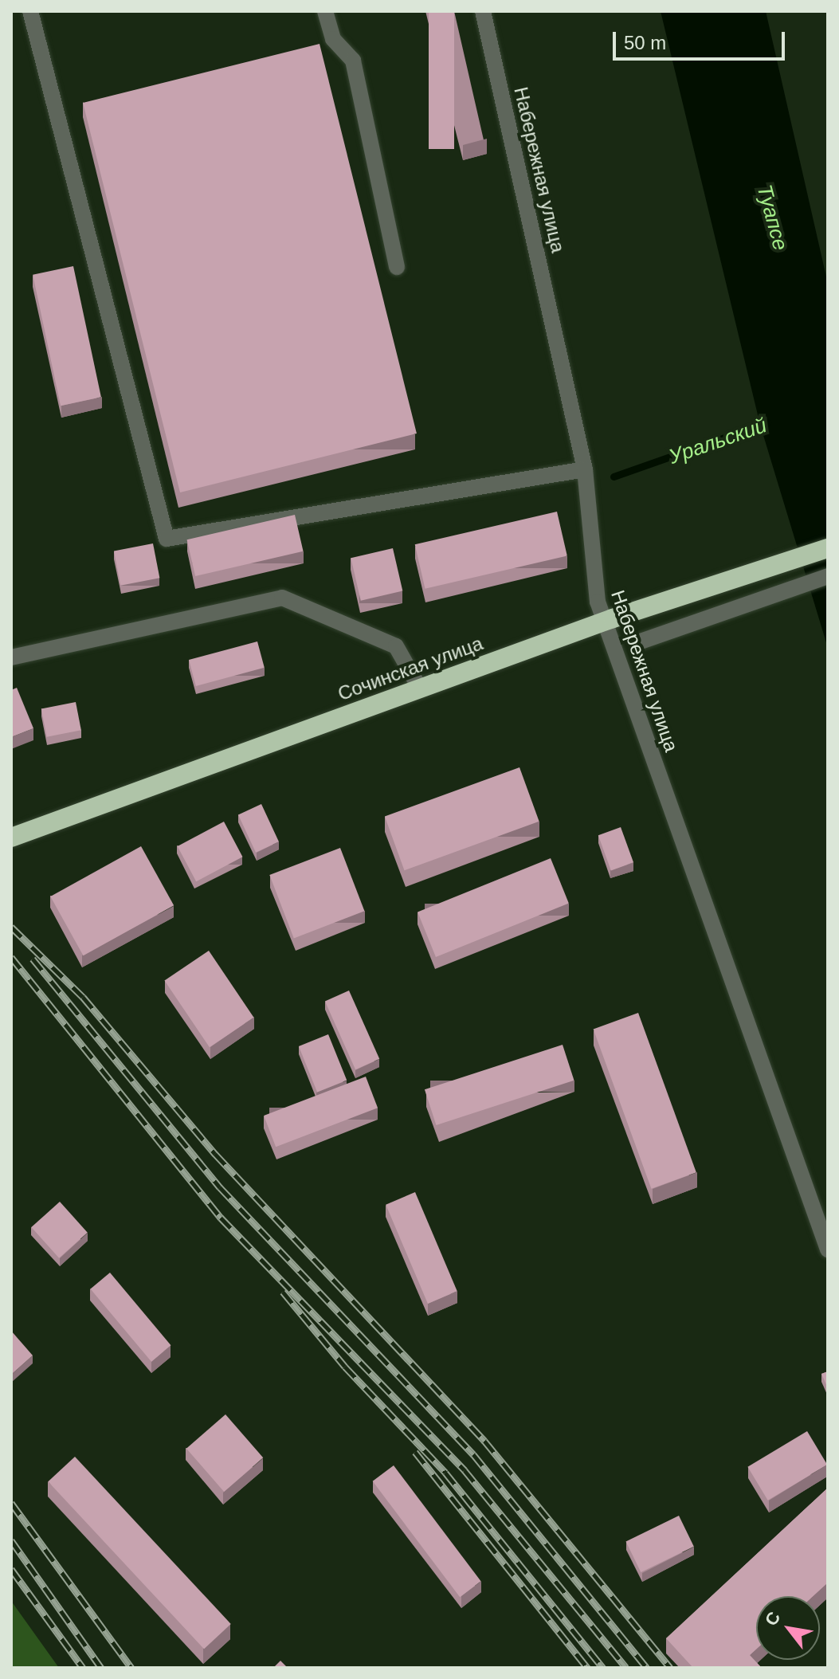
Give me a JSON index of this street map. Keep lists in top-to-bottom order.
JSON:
{
  "streets": {
    "highway": ["Сочинская улица"],
    "street": ["Набережная улица"]
  },
  "crossings": [
    ["Набережная улица", "Сочинская улица"]
  ],
  "water": ["Туапсе", "Уральский"],
  "scale_bar": "50 m",
  "north": "top left"
}
